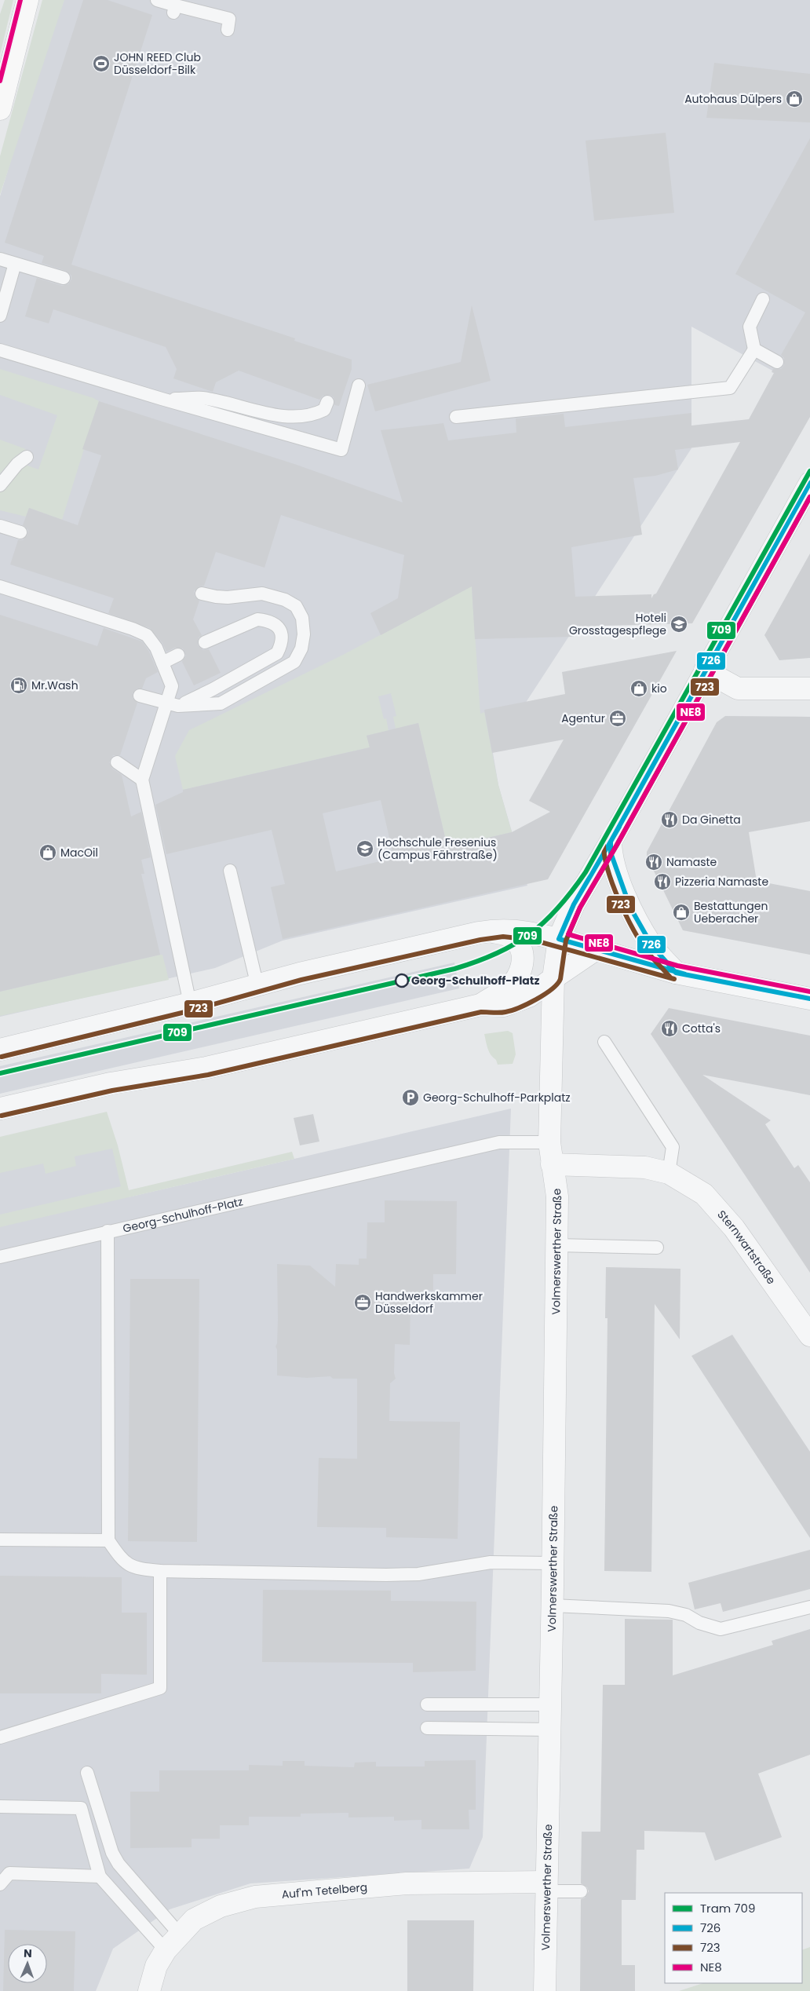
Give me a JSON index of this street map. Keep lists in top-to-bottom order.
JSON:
{
  "streets": {
    "street": ["Sternwartstraße", "Volmerswerther Straße", "Auf'm Tetelberg"],
    "lane": ["Georg-Schulhoff-Platz"]
  },
  "crossings": [
    ["Georg-Schulhoff-Platz", "Volmerswerther Straße"],
    ["Sternwartstraße", "Volmerswerther Straße"],
    ["Volmerswerther Straße", "Auf'm Tetelberg"]
  ],
  "places": {
    "sports": ["JOHN REED Club Düsseldorf-Bilk"],
    "shop": [
      "Autohaus Dülpers",
      "kio",
      "MacOil",
      "Bestattungen Ueberacher"
    ],
    "school or university": ["Hoteli Grosstagespflege", "Hochschule Fresenius (Campus Fährstraße)"],
    "fuel station": ["Mr.Wash"],
    "office": ["Agentur", "Handwerkskammer Düsseldorf"],
    "restaurant": [
      "Da Ginetta",
      "Namaste",
      "Pizzeria Namaste",
      "Cotta's"
    ],
    "other": ["Georg-Schulhoff-Platz"],
    "parking": ["Georg-Schulhoff-Parkplatz"]
  },
  "lines": [
    "transit line NE8",
    "tram line 709",
    "transit line 726",
    "transit line 723"
  ],
  "legend": [
    "Tram 709",
    "726",
    "723",
    "NE8"
  ],
  "north": "top"
}
